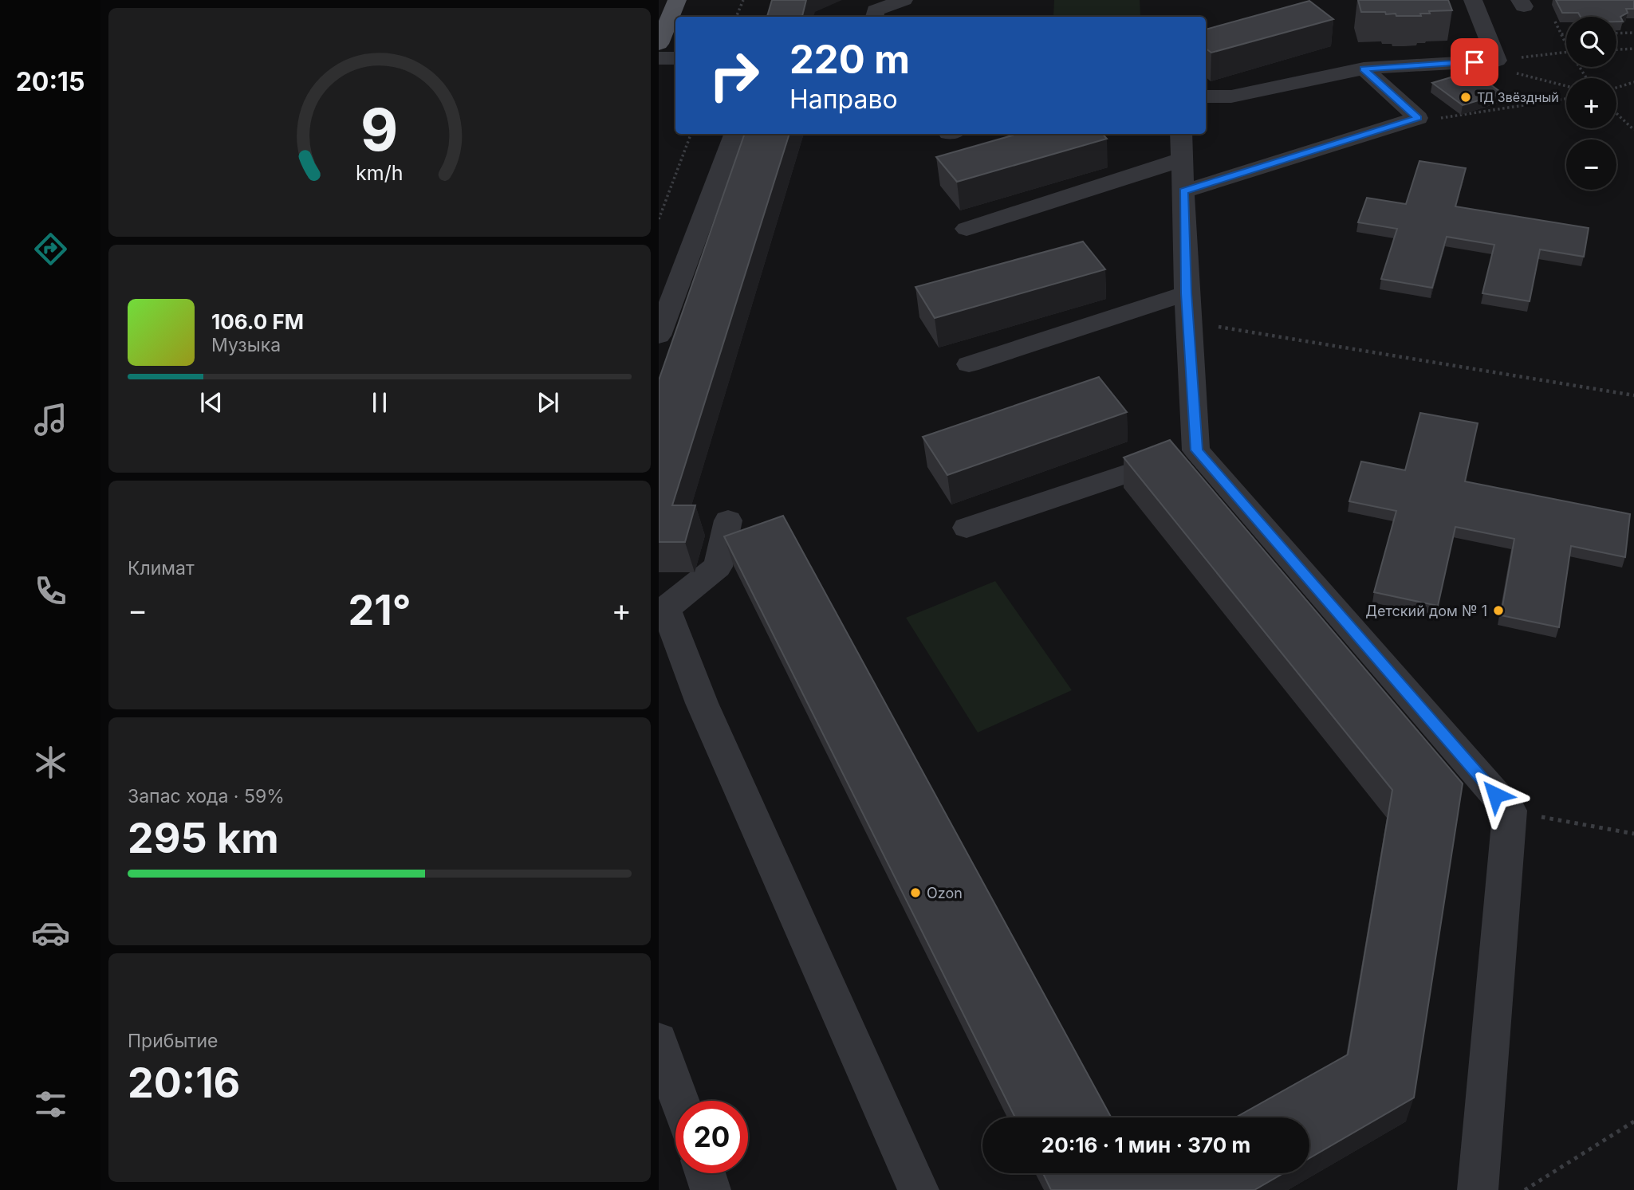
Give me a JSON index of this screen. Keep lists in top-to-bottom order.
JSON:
{
  "places": ["ТД Звёздный", "Детский дом № 1", "Ozon"],
  "page": {
    "tabs": "20:15",
    "map_buttons": ["+", "−"],
    "turn": ["220 m", "Направо"],
    "song": ["106.0 FM", "Музыка"],
    "tile": [
      "Климат",
      ["Запас хода · 59%", "295 km"],
      ["Прибытие", "20:16"]
    ],
    "heat": ["−", "21°", "+"],
    "limit": "20",
    "trip": "20:16 · 1 мин · 370 m",
    "gauge": ["9", "km/h"]
  }
}
